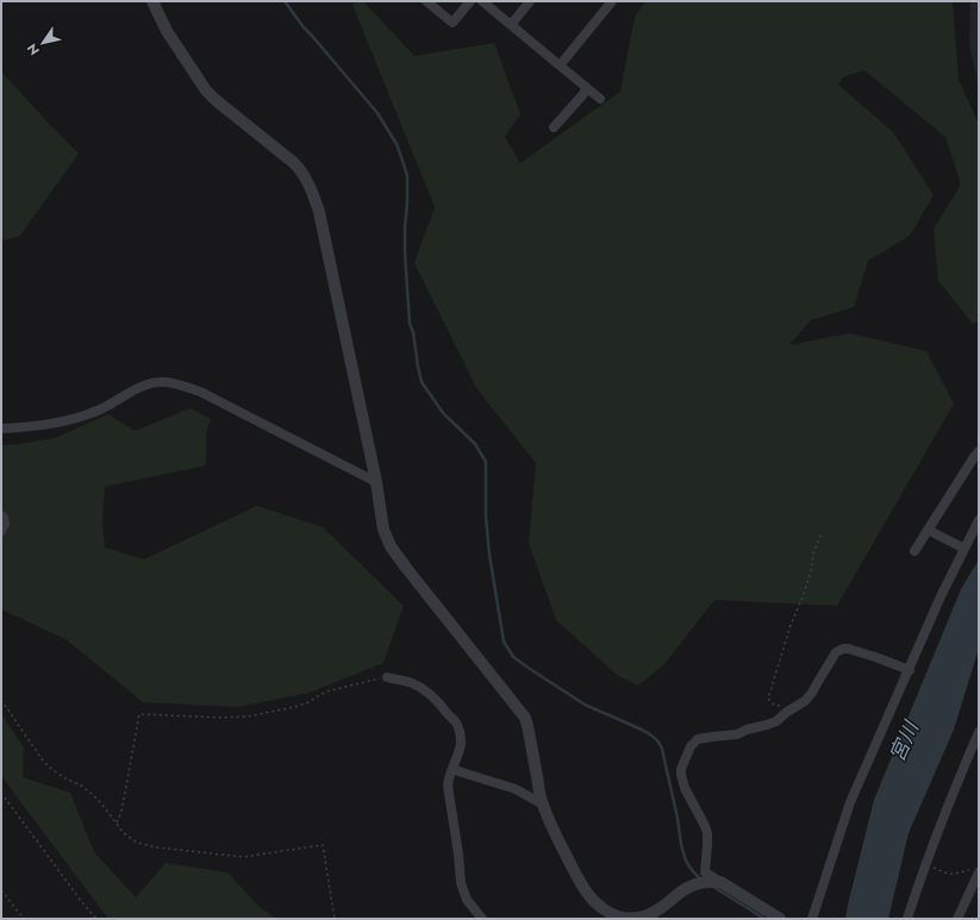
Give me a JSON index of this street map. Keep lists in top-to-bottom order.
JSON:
{
  "water": ["宮川"],
  "north": "bottom left"
}
